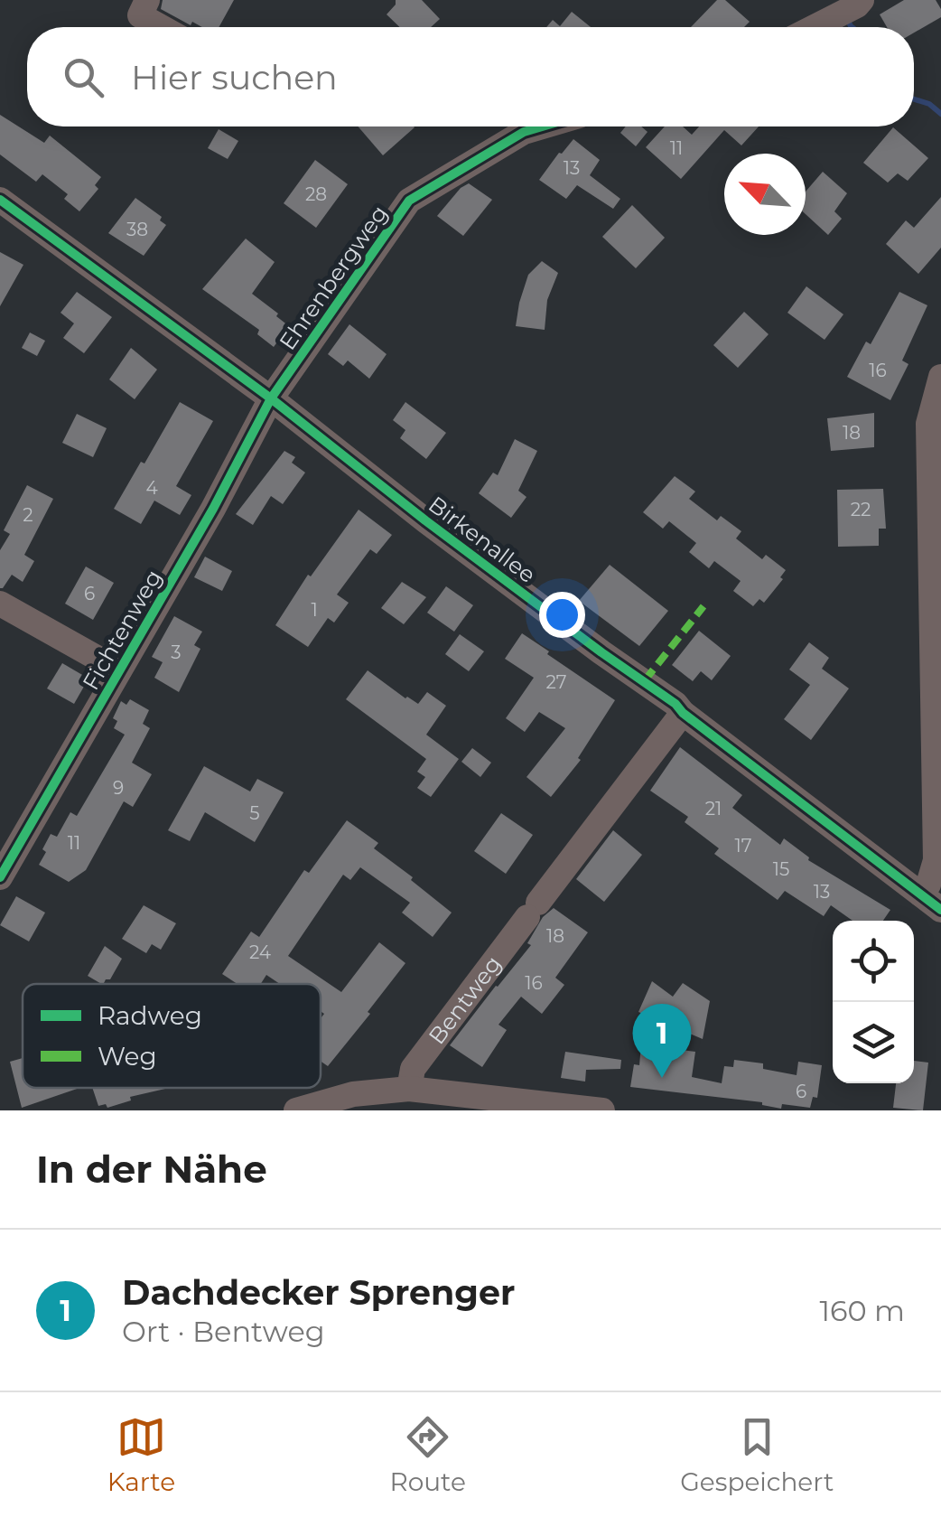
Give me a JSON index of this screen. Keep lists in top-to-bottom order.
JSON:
{
  "streets": {
    "street": [
      "Ehrenbergweg",
      "Birkenallee",
      "Fichtenweg",
      "Bentweg"
    ]
  },
  "crossings": [
    ["Ehrenbergweg", "Birkenallee"],
    ["Ehrenbergweg", "Fichtenweg"],
    ["Birkenallee", "Fichtenweg"],
    ["Birkenallee", "Bentweg"]
  ],
  "house_numbers": [
    "11",
    "13",
    "28",
    "38",
    "16",
    "18",
    "4",
    "22",
    "2",
    "6",
    "1",
    "3",
    "27",
    "9",
    "21",
    "5",
    "11",
    "17",
    "15",
    "13",
    "18",
    "24",
    "16",
    "6"
  ],
  "legend": ["Radweg", "Weg"],
  "north": "top left",
  "page": {
    "search": "Hier suchen",
    "pins": "1",
    "heading": "In der Nähe",
    "list": [
      {
        "mark": "1",
        "name": "Dachdecker Sprenger",
        "note": "Ort · Bentweg",
        "value": "160 m"
      }
    ],
    "nav": ["Karte", "Route", "Gespeichert"]
  }
}
